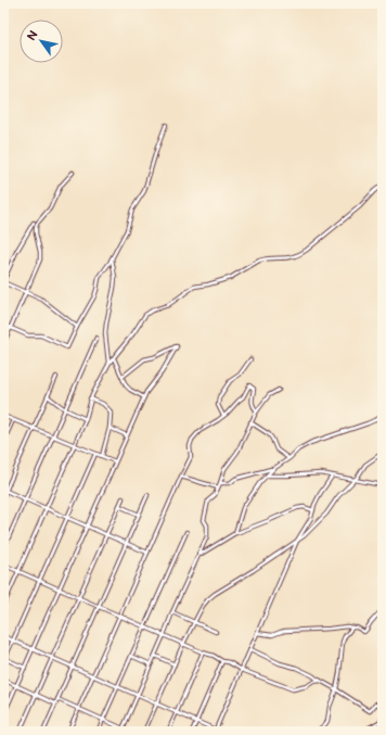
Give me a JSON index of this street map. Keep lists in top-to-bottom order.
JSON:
{
  "north": "top left"
}
